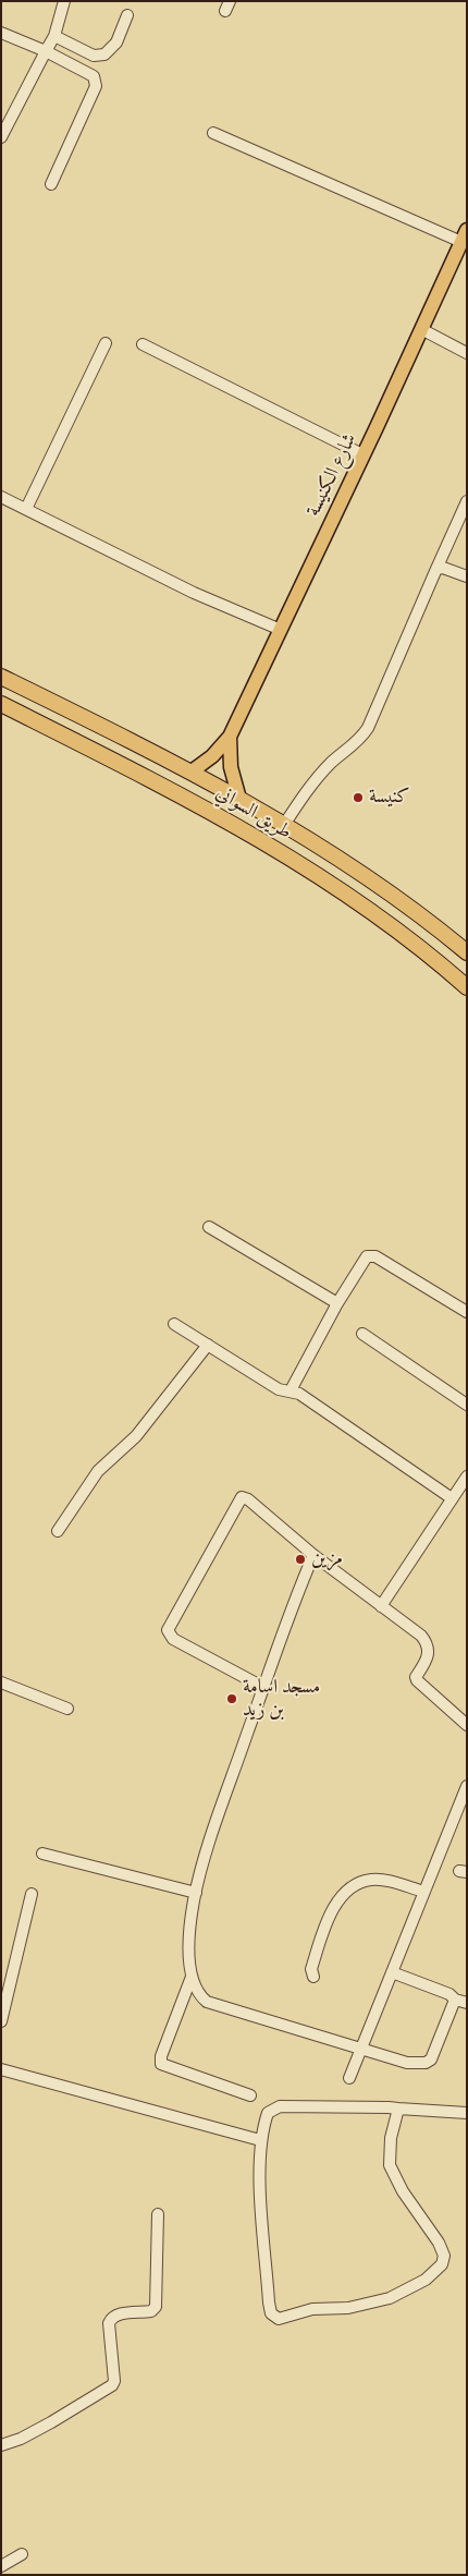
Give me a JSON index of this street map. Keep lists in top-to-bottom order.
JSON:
{
  "streets": {
    "highway": ["طريق السواني"],
    "main road": ["شارع الكنيسة"]
  },
  "crossings": [
    ["شارع الكنيسة", "طريق السواني"]
  ],
  "places": ["كنيسة", "مزين", "مسجد اسامة بن زيد"]
}
